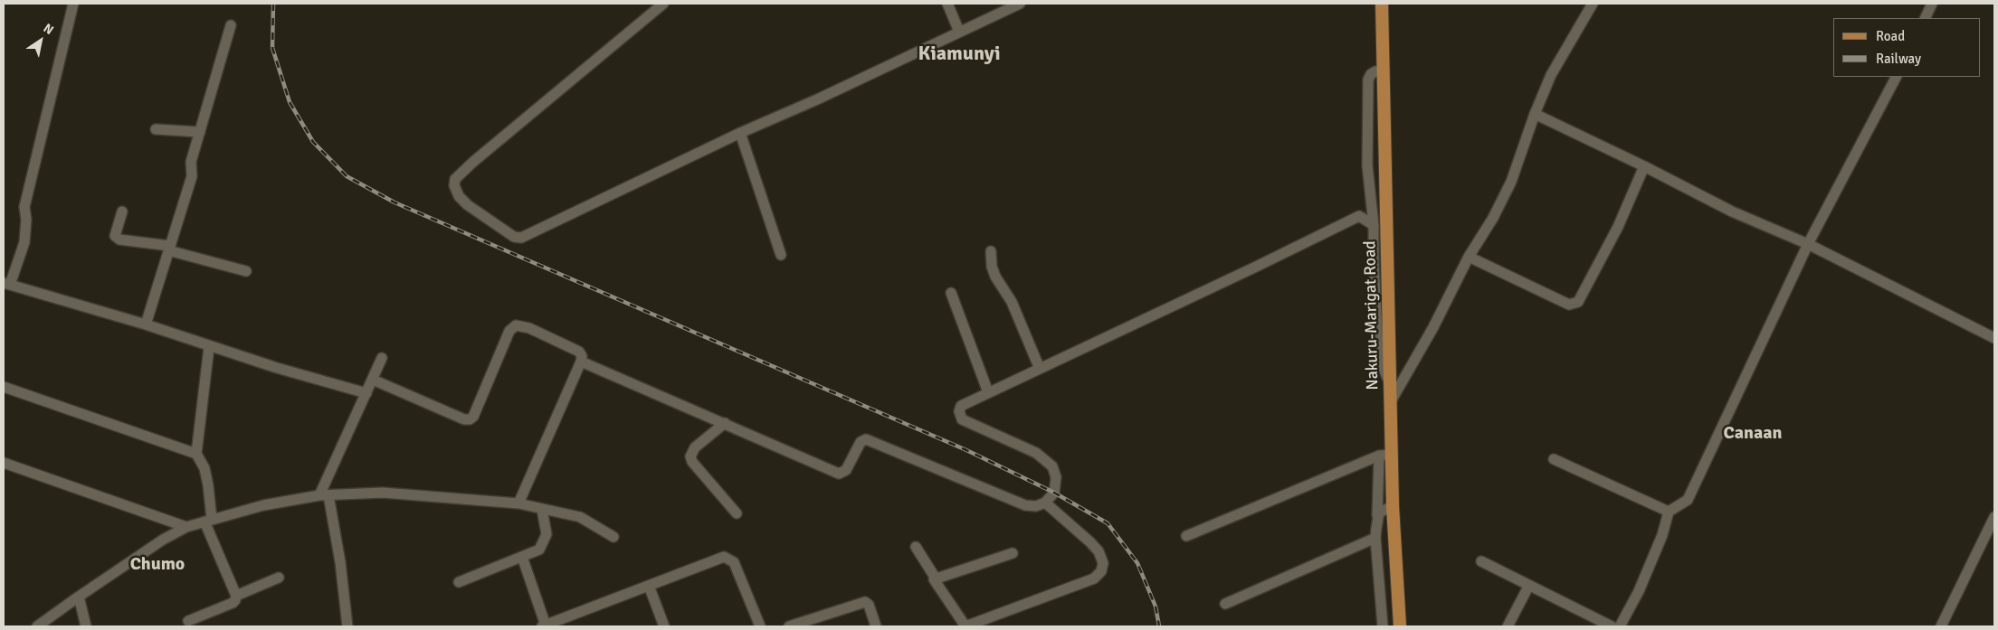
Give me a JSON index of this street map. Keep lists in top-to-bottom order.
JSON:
{
  "streets": {
    "main road": ["Nakuru-Marigat Road"]
  },
  "districts": ["Kiamunyi", "Canaan", "Chumo"],
  "legend": ["Road", "Railway"],
  "north": "top right"
}
